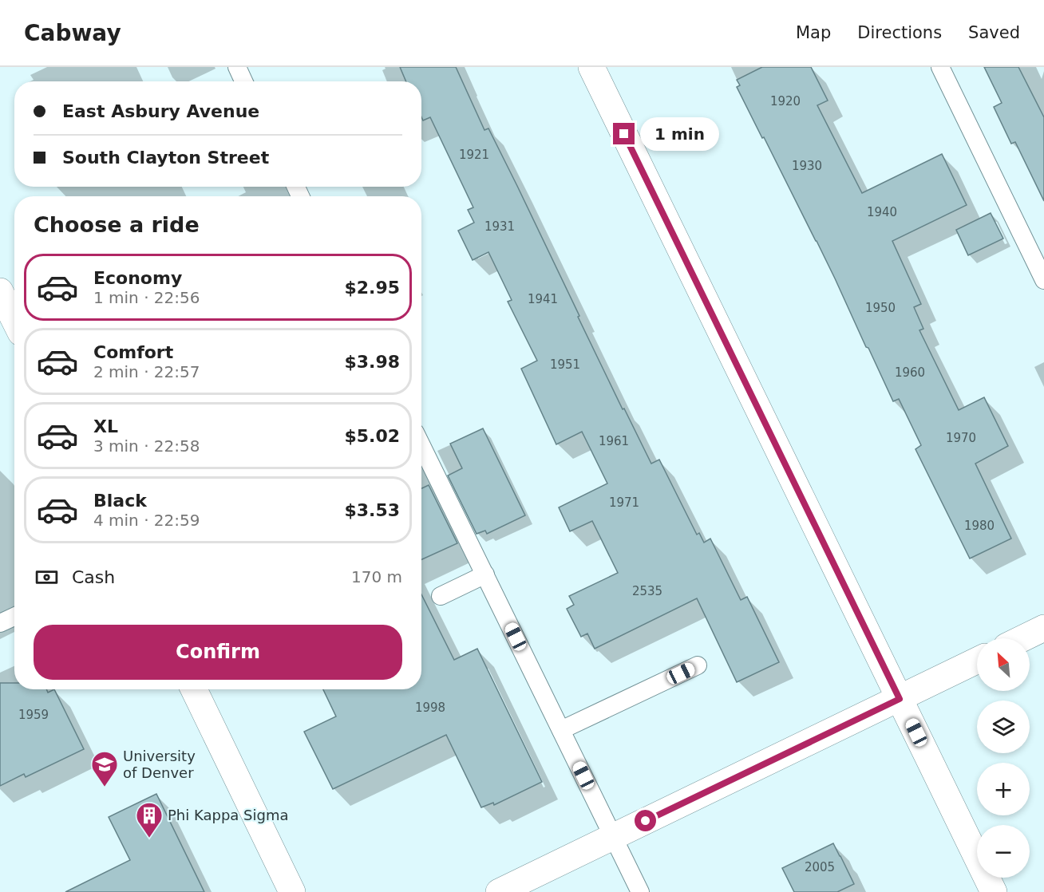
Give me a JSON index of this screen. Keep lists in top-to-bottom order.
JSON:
{
  "places": {
    "school or university": ["University of Denver"],
    "building": ["Phi Kappa Sigma"]
  },
  "house_numbers": [
    "1920",
    "1921",
    "1930",
    "1940",
    "1931",
    "1941",
    "1950",
    "1951",
    "1960",
    "1970",
    "1961",
    "1971",
    "1980",
    "2535",
    "1998",
    "1959",
    "2005"
  ],
  "north": "top left",
  "page": {
    "header": "Cabway",
    "nav": ["Map", "Directions", "Saved"],
    "banner": ["East Asbury Avenue", "South Clayton Street"],
    "bubble": "1 min",
    "heading": "Choose a ride",
    "list": [
      {
        "name": "Economy",
        "note": "1 min · 22:56",
        "value": "$2.95"
      },
      {
        "name": "Comfort",
        "note": "2 min · 22:57",
        "value": "$3.98"
      },
      {
        "name": "XL",
        "note": "3 min · 22:58",
        "value": "$5.02"
      },
      {
        "name": "Black",
        "note": "4 min · 22:59",
        "value": "$3.53"
      }
    ],
    "pay": ["Cash", "170 m"],
    "buttons": "Confirm",
    "map_buttons": ["+", "−"]
  }
}
